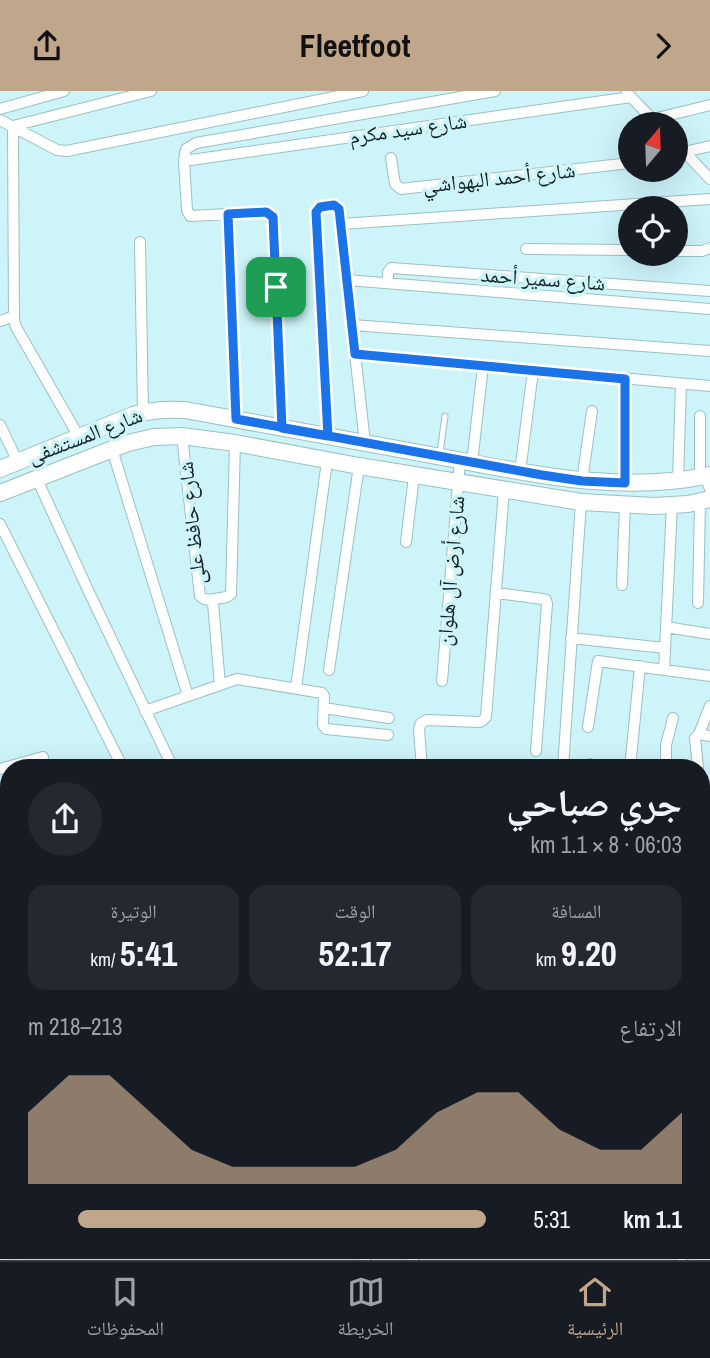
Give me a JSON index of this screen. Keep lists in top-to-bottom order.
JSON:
{
  "streets": {
    "street": [
      "شارع سيد مكرم",
      "شارع أحمد البهواشي",
      "شارع سمير أحمد",
      "شارع المستشفى",
      "شارع حافظ على",
      "شارع أرض آل هلوان"
    ]
  },
  "crossings": [
    ["شارع المستشفى", "شارع حافظ على"],
    ["شارع المستشفى", "شارع أرض آل هلوان"]
  ],
  "north": "top",
  "page": {
    "header": "Fleetfoot",
    "heading": ["جري صباحي", "06:03 · 8 × 1.1 km"],
    "stats": [
      ["المسافة", "9.20 km"],
      ["الوقت", "52:17"],
      ["الوتيرة", "5:41 /km"]
    ],
    "chart": ["الارتفاع", "213–218 m"],
    "list": [
      {
        "name": "1.1 km",
        "note": "5:31"
      }
    ],
    "tabs": ["الرئيسية", "الخريطة", "المحفوظات"]
  }
}
